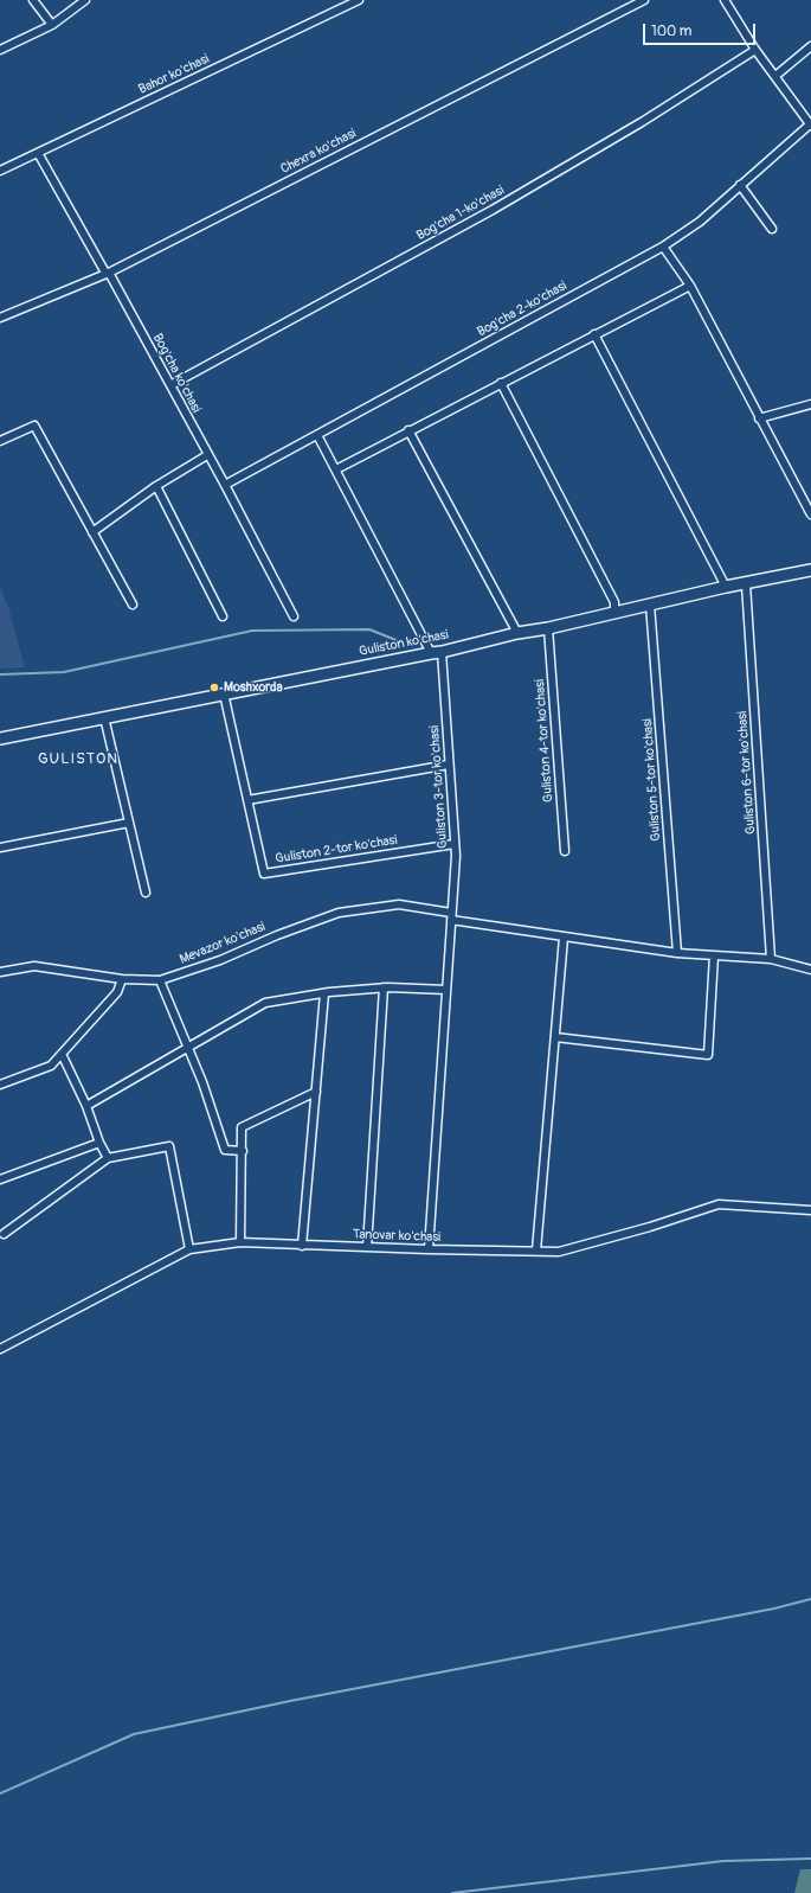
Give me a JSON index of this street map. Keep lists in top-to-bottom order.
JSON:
{
  "streets": {
    "main road": ["Guliston ko'chasi"],
    "street": [
      "Bahor ko'chasi",
      "Chexra ko'chasi",
      "Bog'cha 1-ko'chasi",
      "Bog'cha 2-ko'chasi",
      "Bog'cha ko'chasi",
      "Guliston 4-tor ko'chasi",
      "Guliston 6-tor ko'chasi",
      "Guliston 5-tor ko'chasi",
      "Guliston 3-tor ko'chasi",
      "Guliston 2-tor ko'chasi",
      "Mevazor ko'chasi",
      "Tanovar ko'chasi"
    ]
  },
  "crossings": [
    ["Bahor ko'chasi", "Bog'cha ko'chasi"],
    ["Chexra ko'chasi", "Bog'cha ko'chasi"],
    ["Bog'cha 1-ko'chasi", "Bog'cha ko'chasi"],
    ["Bog'cha 2-ko'chasi", "Bog'cha ko'chasi"],
    ["Guliston ko'chasi", "Guliston 4-tor ko'chasi"],
    ["Guliston ko'chasi", "Guliston 6-tor ko'chasi"],
    ["Guliston ko'chasi", "Guliston 5-tor ko'chasi"],
    ["Guliston ko'chasi", "Guliston 3-tor ko'chasi"],
    ["Guliston ko'chasi", "Guliston 2-tor ko'chasi"],
    ["Guliston 6-tor ko'chasi", "Mevazor ko'chasi"],
    ["Guliston 5-tor ko'chasi", "Mevazor ko'chasi"],
    ["Guliston 3-tor ko'chasi", "Guliston 2-tor ko'chasi"],
    ["Guliston 3-tor ko'chasi", "Mevazor ko'chasi"],
    ["Guliston 3-tor ko'chasi", "Tanovar ko'chasi"]
  ],
  "districts": ["GULISTON"],
  "places": ["Moshxorda"],
  "scale_bar": "100 m"
}
